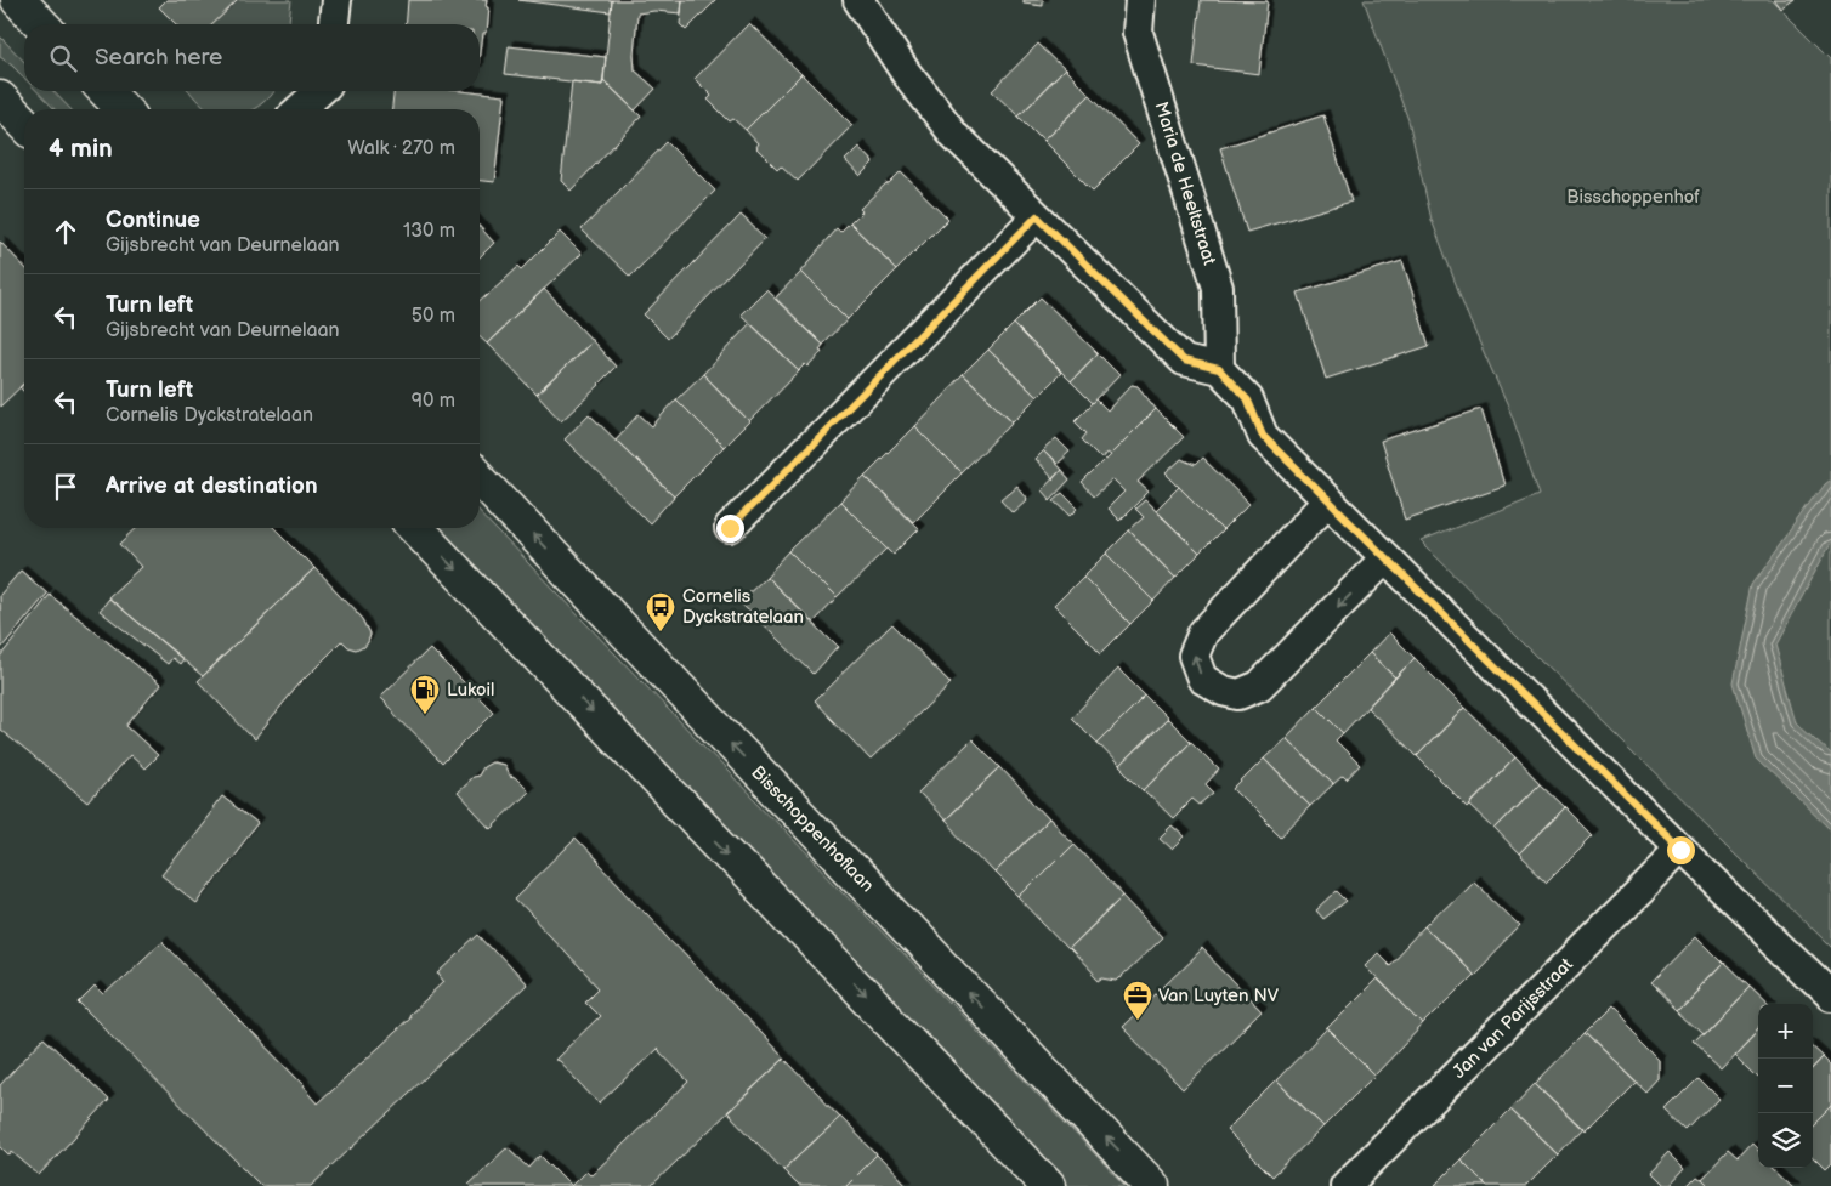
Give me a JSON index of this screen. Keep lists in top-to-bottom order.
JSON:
{
  "streets": {
    "main road": ["Bisschoppenhoflaan"],
    "street": ["Maria de Heeltstraat", "Jan van Parijsstraat"]
  },
  "parks": ["Bisschoppenhof"],
  "places": {
    "bus stop": ["Cornelis Dyckstratelaan"],
    "fuel station": ["Lukoil"],
    "office": ["Van Luyten NV"]
  },
  "page": {
    "search": "Search here",
    "heading": ["4 min", "Walk · 270 m"],
    "list": [
      ["Continue", "Gijsbrecht van Deurnelaan", "130 m"],
      ["Turn left", "Gijsbrecht van Deurnelaan", "50 m"],
      ["Turn left", "Cornelis Dyckstratelaan", "90 m"],
      "Arrive at destination"
    ],
    "map_buttons": ["+", "−"]
  }
}
